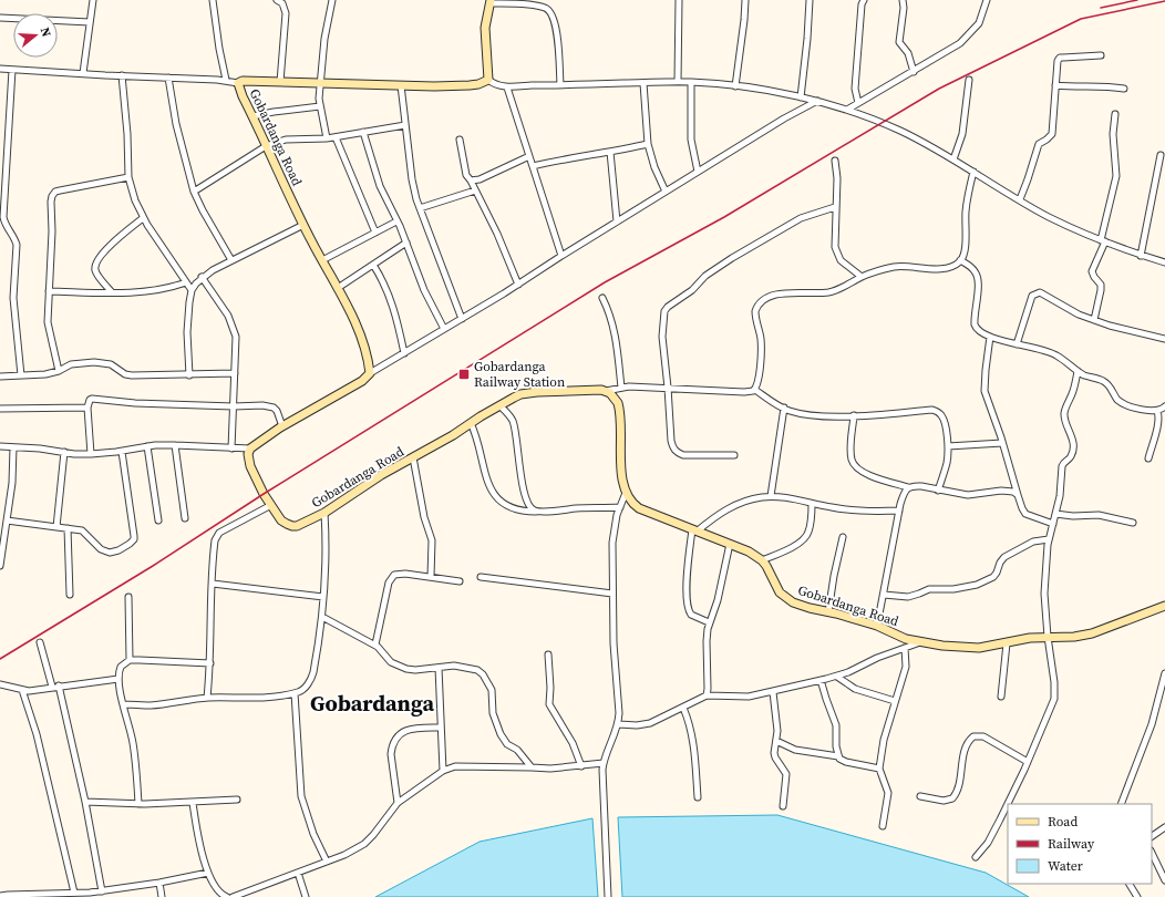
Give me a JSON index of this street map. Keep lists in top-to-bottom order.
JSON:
{
  "streets": {
    "main road": ["Gobardanga Road"]
  },
  "districts": ["Gobardanga"],
  "places": {
    "transit": ["Gobardanga Railway Station"]
  },
  "legend": ["Road", "Railway", "Water"],
  "north": "right"
}
